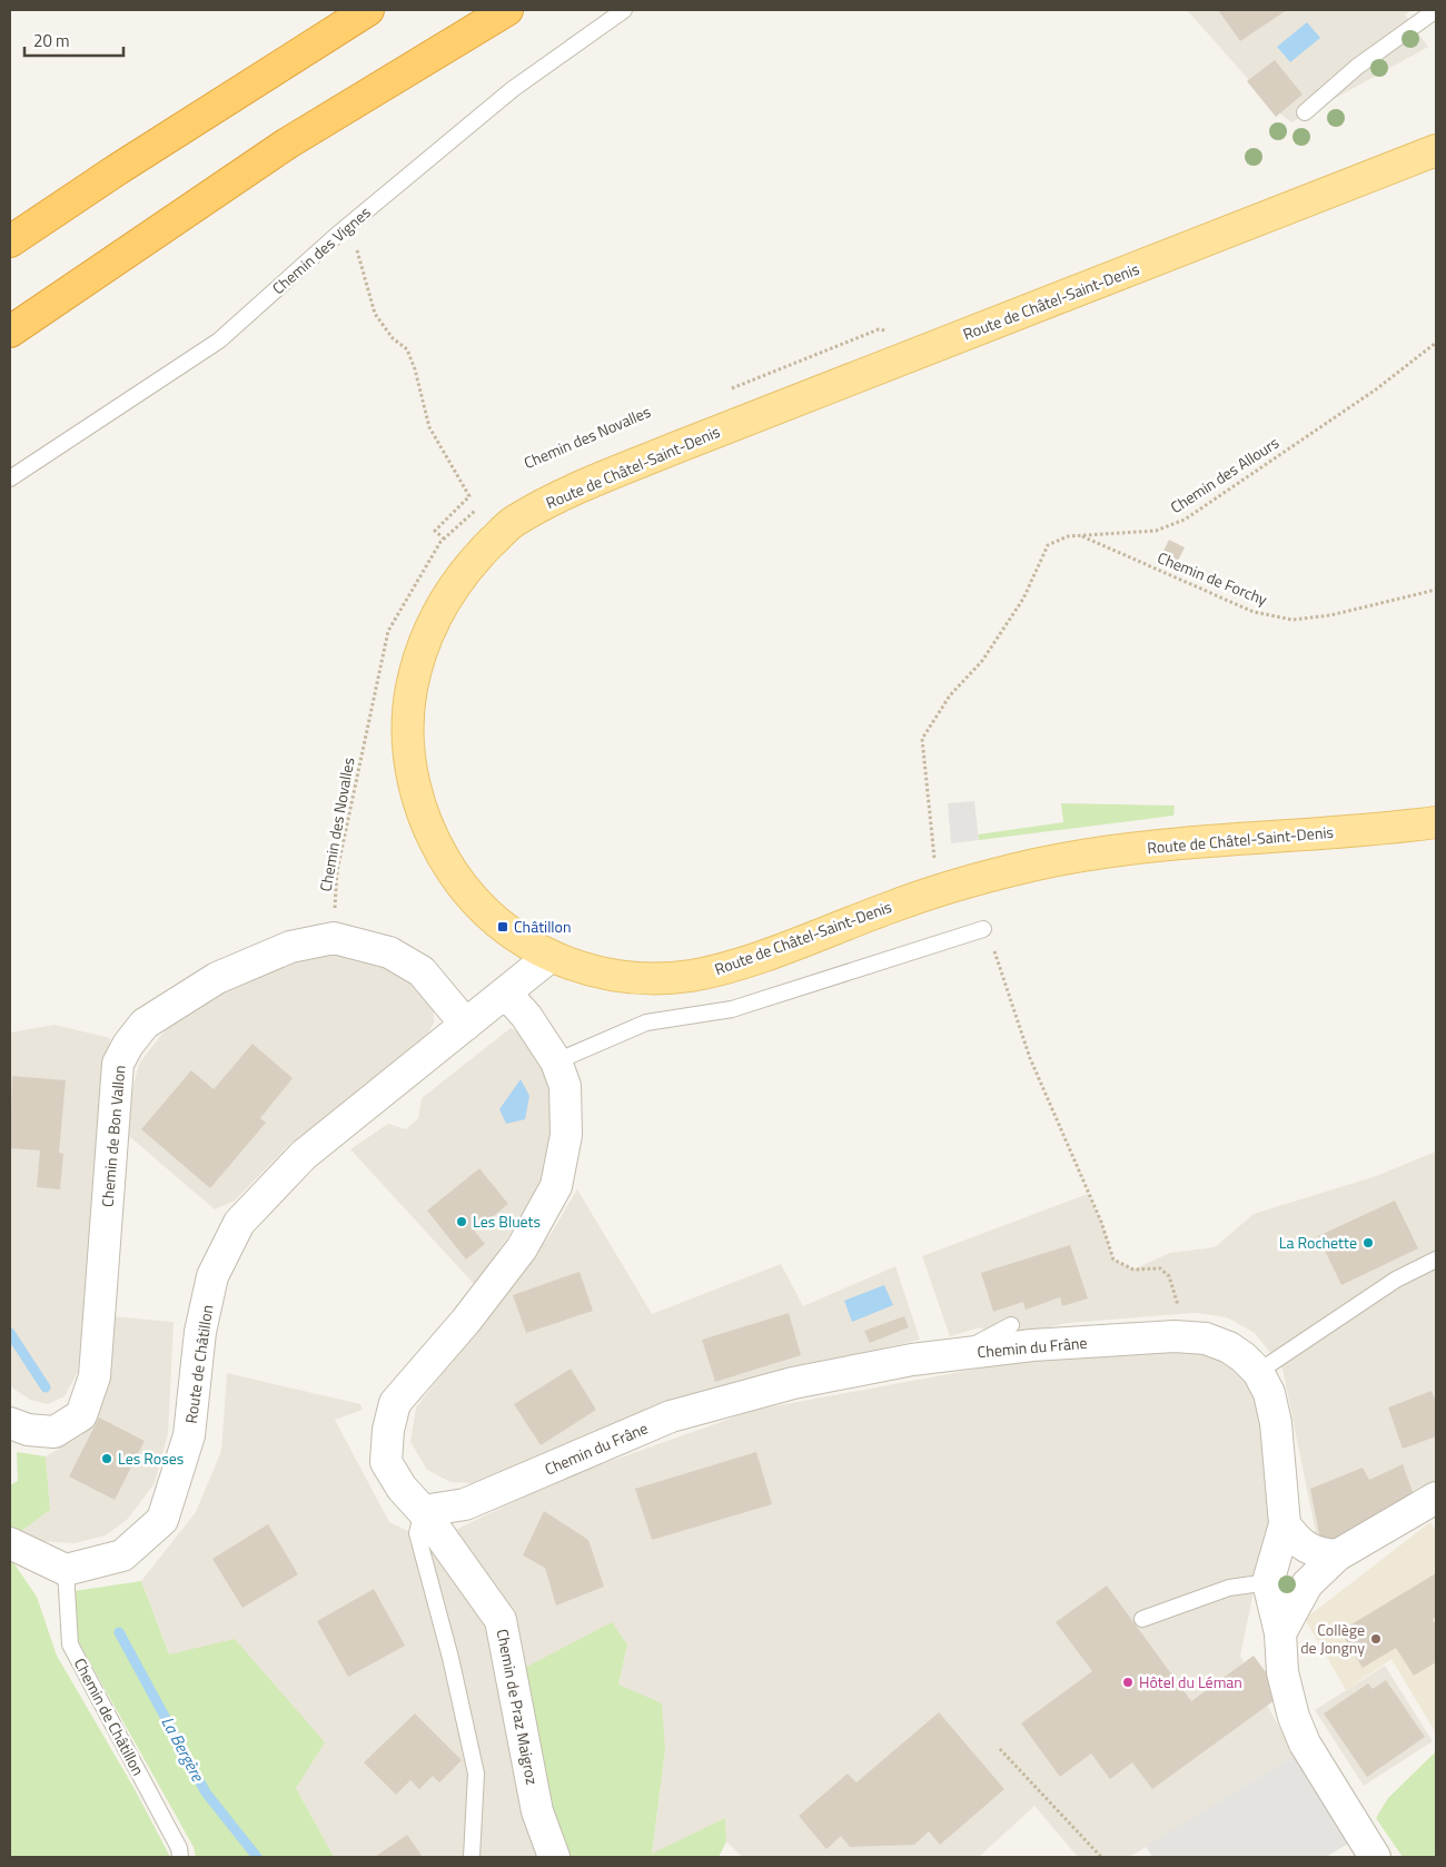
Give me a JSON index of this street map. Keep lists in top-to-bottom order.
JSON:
{
  "streets": {
    "main road": ["Route de Châtel-Saint-Denis"],
    "street": [
      "Chemin de Bon Vallon",
      "Chemin du Frâne",
      "Route de Châtillon",
      "Chemin de Praz Maigroz"
    ],
    "lane": ["Chemin des Vignes", "Chemin de Châtillon"],
    "path": ["Chemin des Novalles", "Chemin des Allours", "Chemin de Forchy"]
  },
  "crossings": [
    ["Route de Châtel-Saint-Denis", "Chemin des Allours"],
    ["Chemin des Novalles", "Chemin de Bon Vallon"],
    ["Chemin des Allours", "Chemin de Forchy"],
    ["Chemin de Bon Vallon", "Route de Châtillon"],
    ["Chemin du Frâne", "Chemin de Praz Maigroz"],
    ["Route de Châtillon", "Chemin de Châtillon"]
  ],
  "water": ["La Bergère"],
  "places": {
    "transit": ["Châtillon"],
    "other": [
      "Les Bluets",
      "La Rochette",
      "Les Roses",
      "Collège de Jongny",
      "Hôtel du Léman"
    ]
  },
  "scale_bar": "20 m"
}
